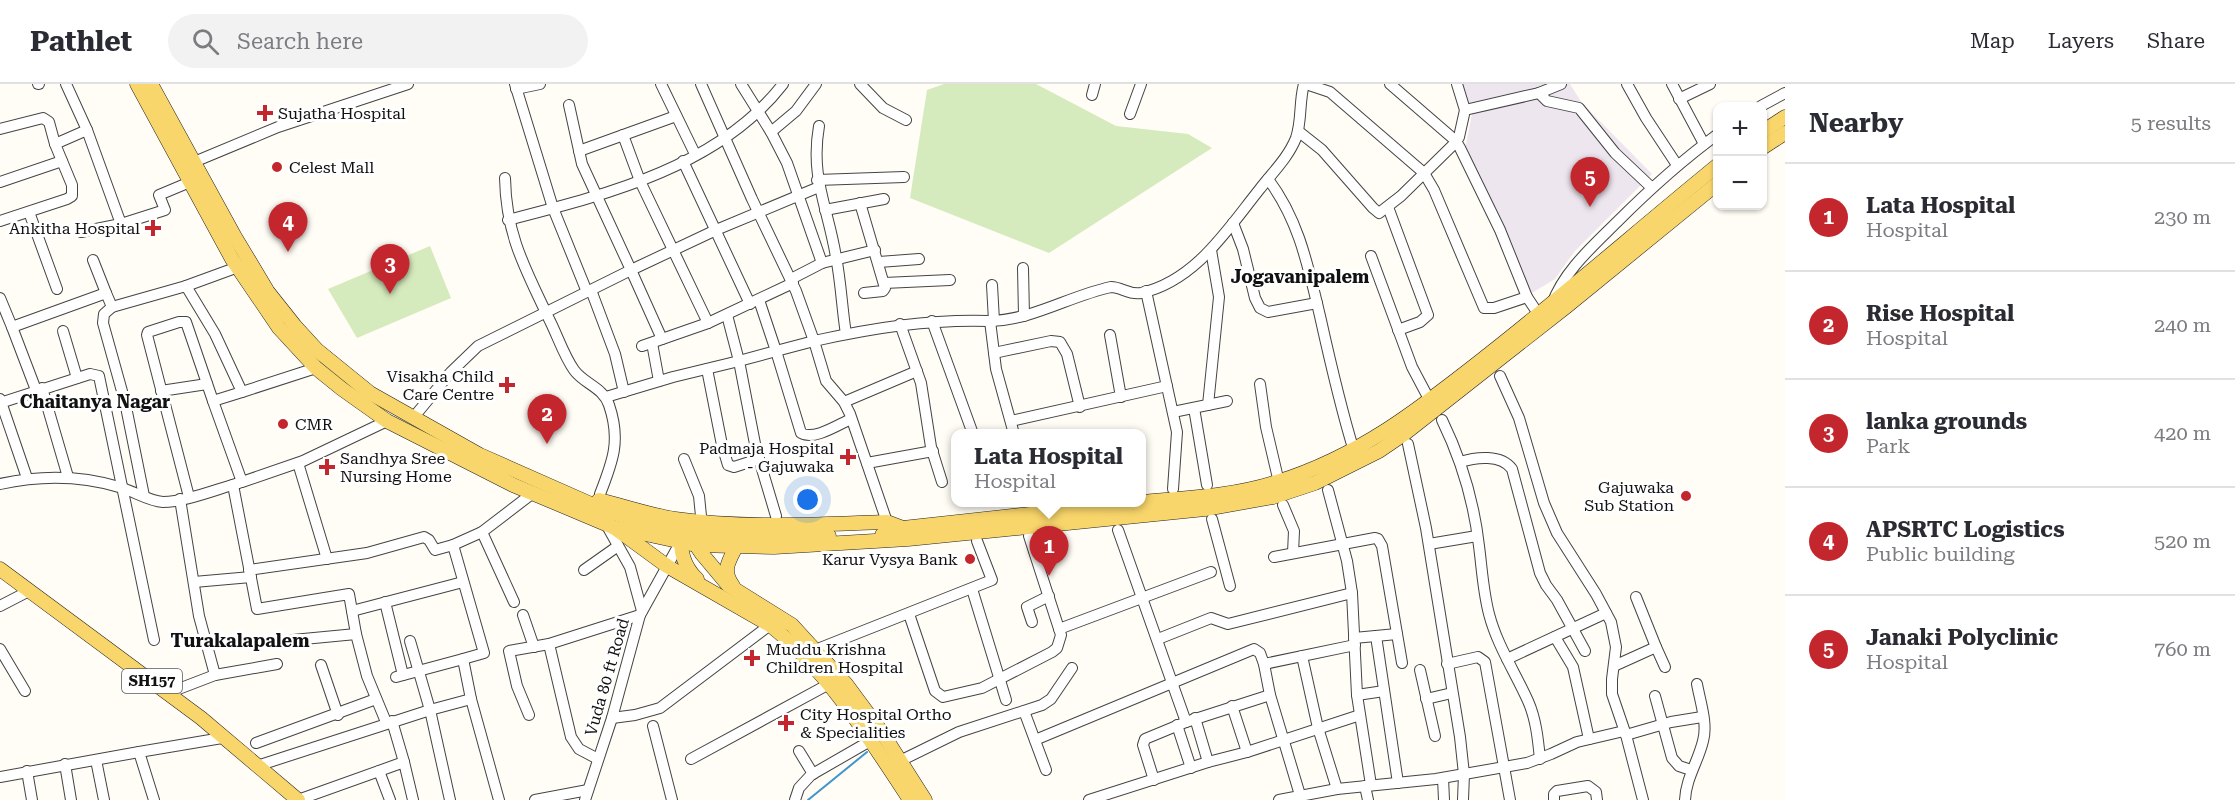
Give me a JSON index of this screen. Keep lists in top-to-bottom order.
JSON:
{
  "streets": {
    "main road": ["SH157"],
    "street": ["Vuda 80 ft Road"]
  },
  "districts": ["Jogavanipalem", "Chaitanya Nagar", "Turakalapalem"],
  "places": {
    "health": [
      "Sujatha Hospital",
      "Ankitha Hospital",
      "Visakha Child Care Centre",
      "Padmaja Hospital - Gajuwaka",
      "Sandhya Sree Nursing Home",
      "Muddu Krishna Children Hospital",
      "City Hospital Ortho & Specialities"
    ],
    "other": [
      "Celest Mall",
      "CMR",
      "Gajuwaka Sub Station",
      "Karur Vysya Bank"
    ]
  },
  "page": {
    "header": "Pathlet",
    "search": "Search here",
    "nav": ["Map", "Layers", "Share"],
    "heading": ["Nearby", "5 results"],
    "map_buttons": ["+", "−"],
    "pins": [
      "5",
      "4",
      "3",
      "2",
      "1"
    ],
    "list": [
      {
        "mark": "1",
        "name": "Lata Hospital",
        "note": "Hospital",
        "value": "230 m"
      },
      {
        "mark": "2",
        "name": "Rise Hospital",
        "note": "Hospital",
        "value": "240 m"
      },
      {
        "mark": "3",
        "name": "lanka grounds",
        "note": "Park",
        "value": "420 m"
      },
      {
        "mark": "4",
        "name": "APSRTC Logistics",
        "note": "Public building",
        "value": "520 m"
      },
      {
        "mark": "5",
        "name": "Janaki Polyclinic",
        "note": "Hospital",
        "value": "760 m"
      }
    ],
    "popup": ["Lata Hospital", "Hospital"]
  }
}
